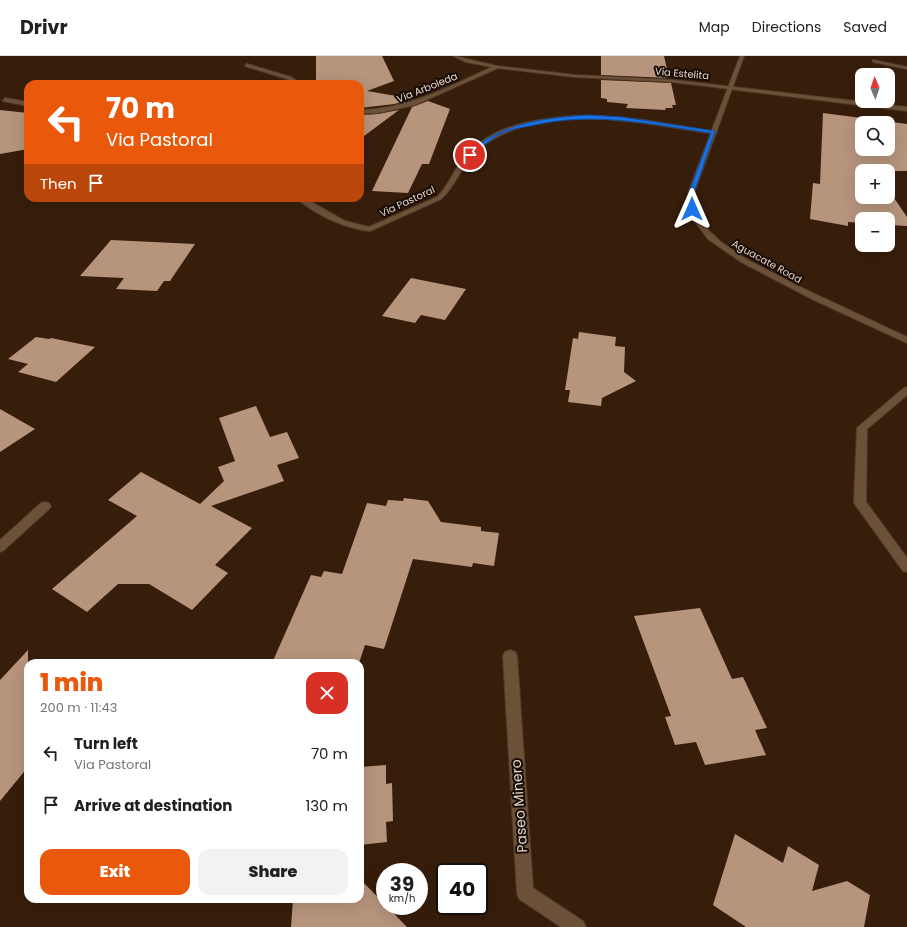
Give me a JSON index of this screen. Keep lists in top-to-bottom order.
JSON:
{
  "streets": {
    "street": [
      "Via Estelita",
      "Via Arboleda",
      "Via Pastoral",
      "Aguacate Road",
      "Paseo Minero"
    ]
  },
  "crossings": [
    ["Via Estelita", "Via Arboleda"],
    ["Via Estelita", "Aguacate Road"],
    ["Via Pastoral", "Aguacate Road"]
  ],
  "north": "top",
  "page": {
    "header": "Drivr",
    "nav": ["Map", "Directions", "Saved"],
    "map_buttons": ["+", "−"],
    "turn": ["70 m", "Via Pastoral"],
    "then": "Then",
    "heading": ["1 min", "200 m · 11:43"],
    "list": [
      {
        "name": "Turn left",
        "note": "Via Pastoral",
        "value": "70 m"
      },
      {
        "name": "Arrive at destination",
        "value": "130 m"
      }
    ],
    "buttons": ["Exit", "Share"],
    "speed": "39 km/h",
    "limit": "40"
  }
}
